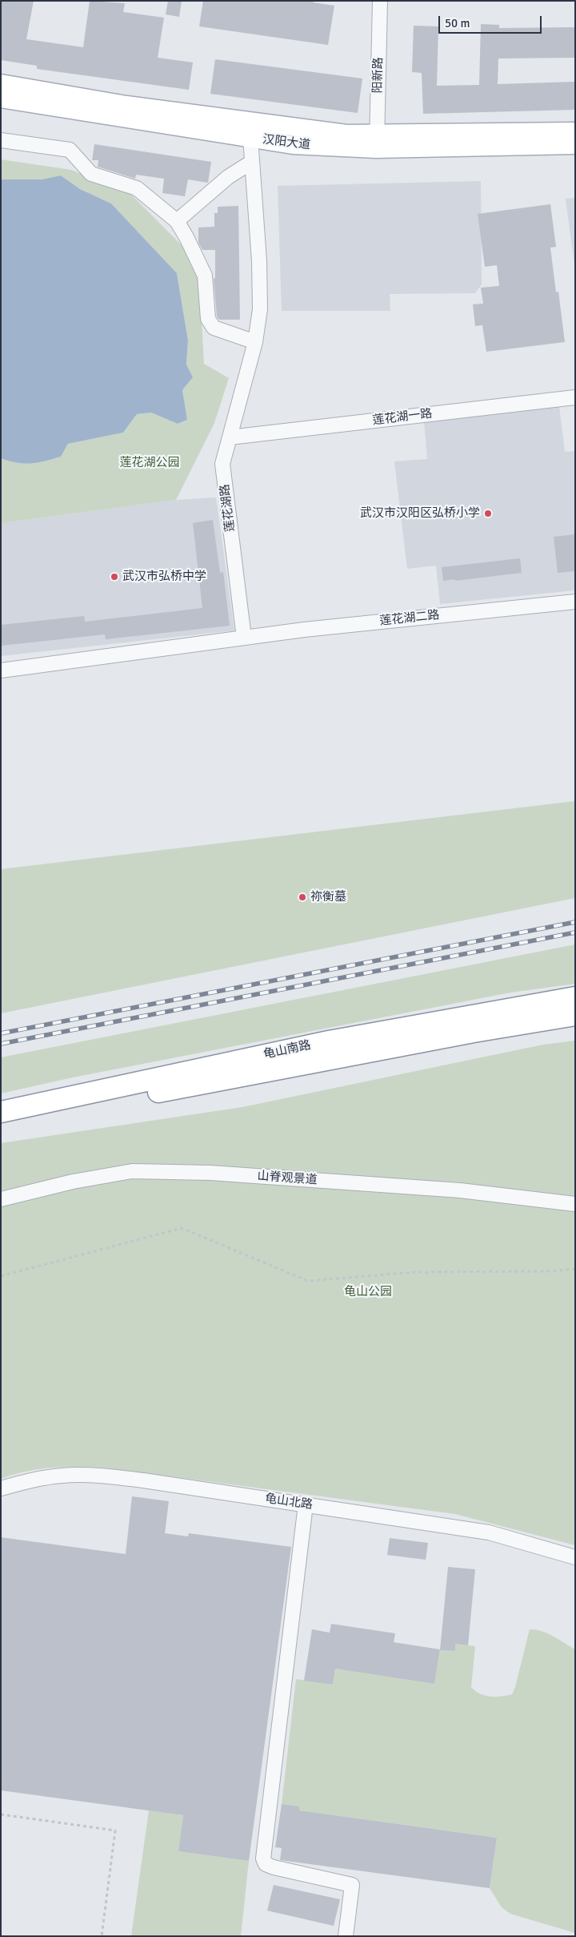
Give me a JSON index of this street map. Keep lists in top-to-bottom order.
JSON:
{
  "streets": {
    "highway": ["龟山南路"],
    "main road": ["汉阳大道"],
    "street": [
      "阳新路",
      "莲花湖一路",
      "莲花湖路",
      "莲花湖二路",
      "山脊观景道",
      "龟山北路"
    ]
  },
  "crossings": [
    ["阳新路", "汉阳大道"],
    ["汉阳大道", "莲花湖路"],
    ["莲花湖一路", "莲花湖路"],
    ["莲花湖路", "莲花湖二路"]
  ],
  "parks": ["莲花湖公园", "龟山公园"],
  "places": ["武汉市汉阳区弘桥小学", "武汉市弘桥中学", "祢衡墓"],
  "scale_bar": "50 m"
}
